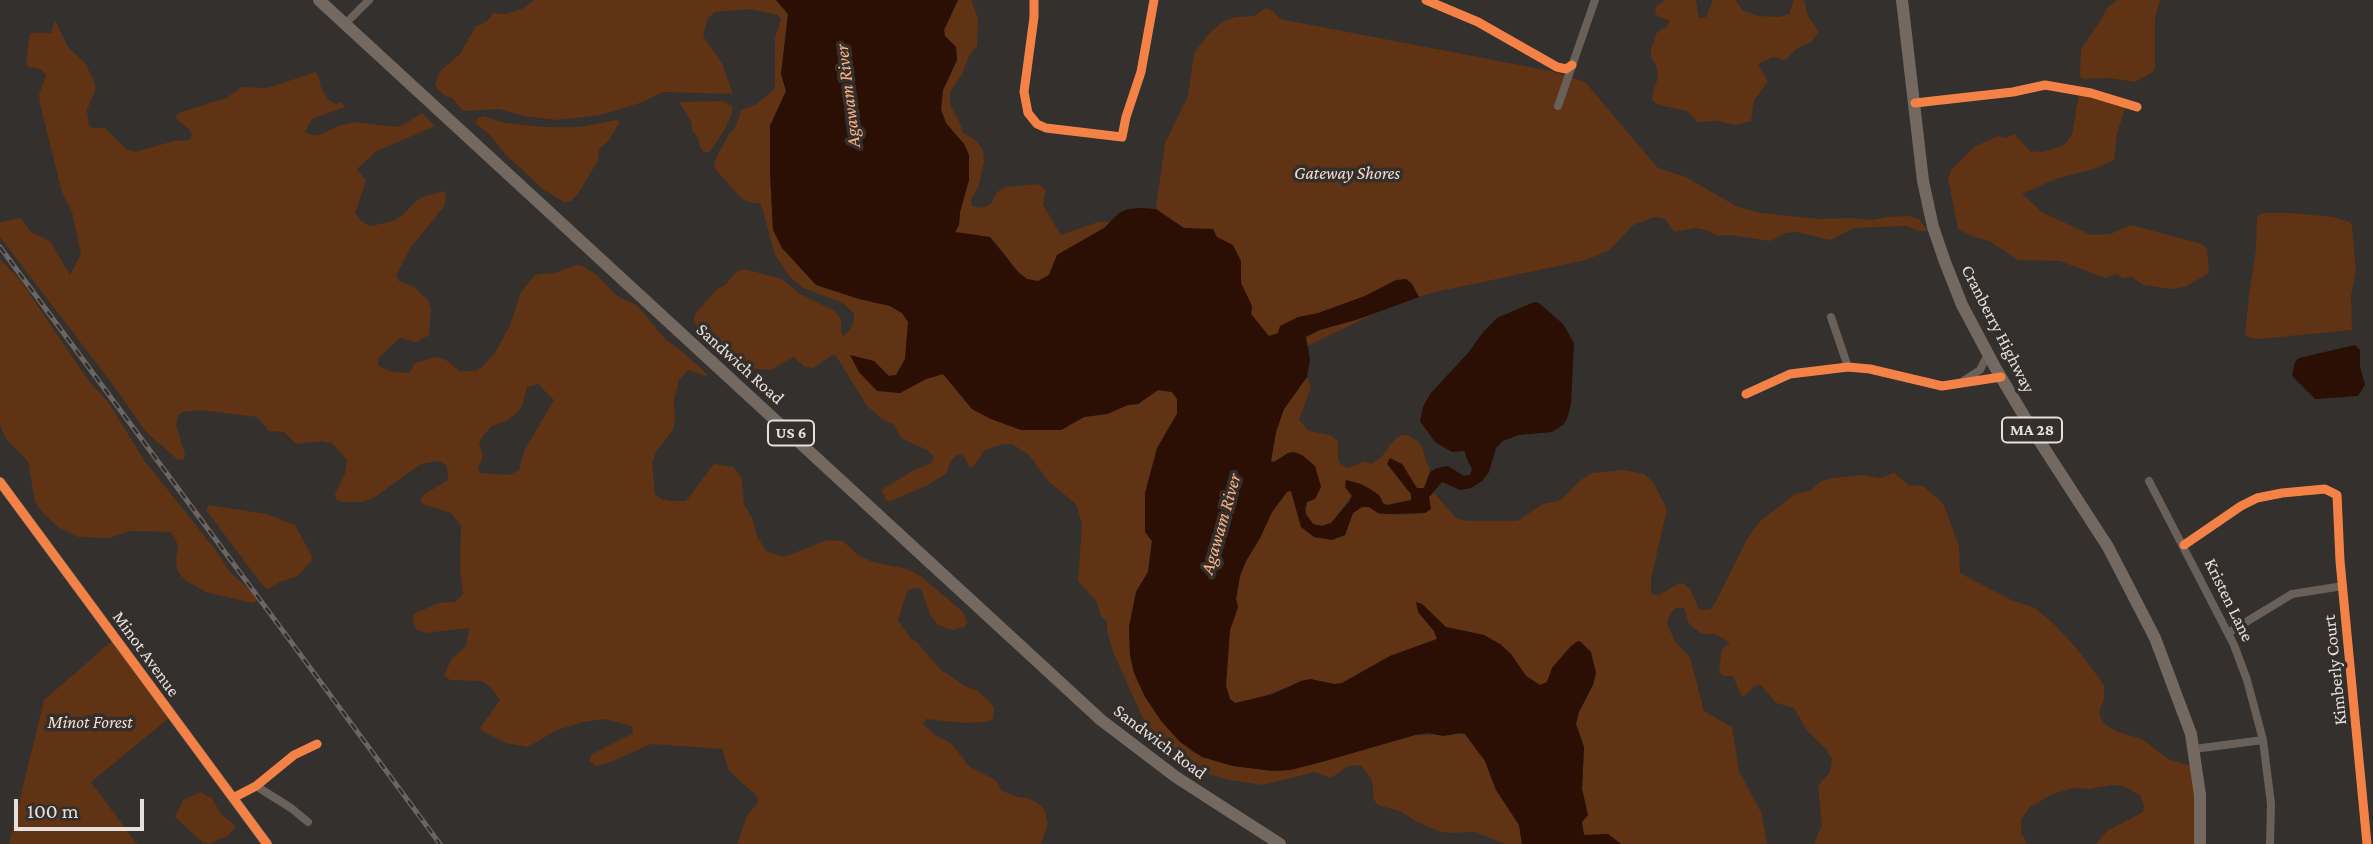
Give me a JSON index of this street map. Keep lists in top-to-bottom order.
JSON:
{
  "streets": {
    "main road": [
      "Cranberry Highway",
      "Sandwich Road",
      "MA 28",
      "US 6",
      "Minot Avenue"
    ],
    "street": ["Kristen Lane", "Kimberly Court"]
  },
  "crossings": [
    ["Kristen Lane", "Kimberly Court"]
  ],
  "water": ["Agawam River"],
  "parks": ["Gateway Shores", "Minot Forest"],
  "scale_bar": "100 m"
}
